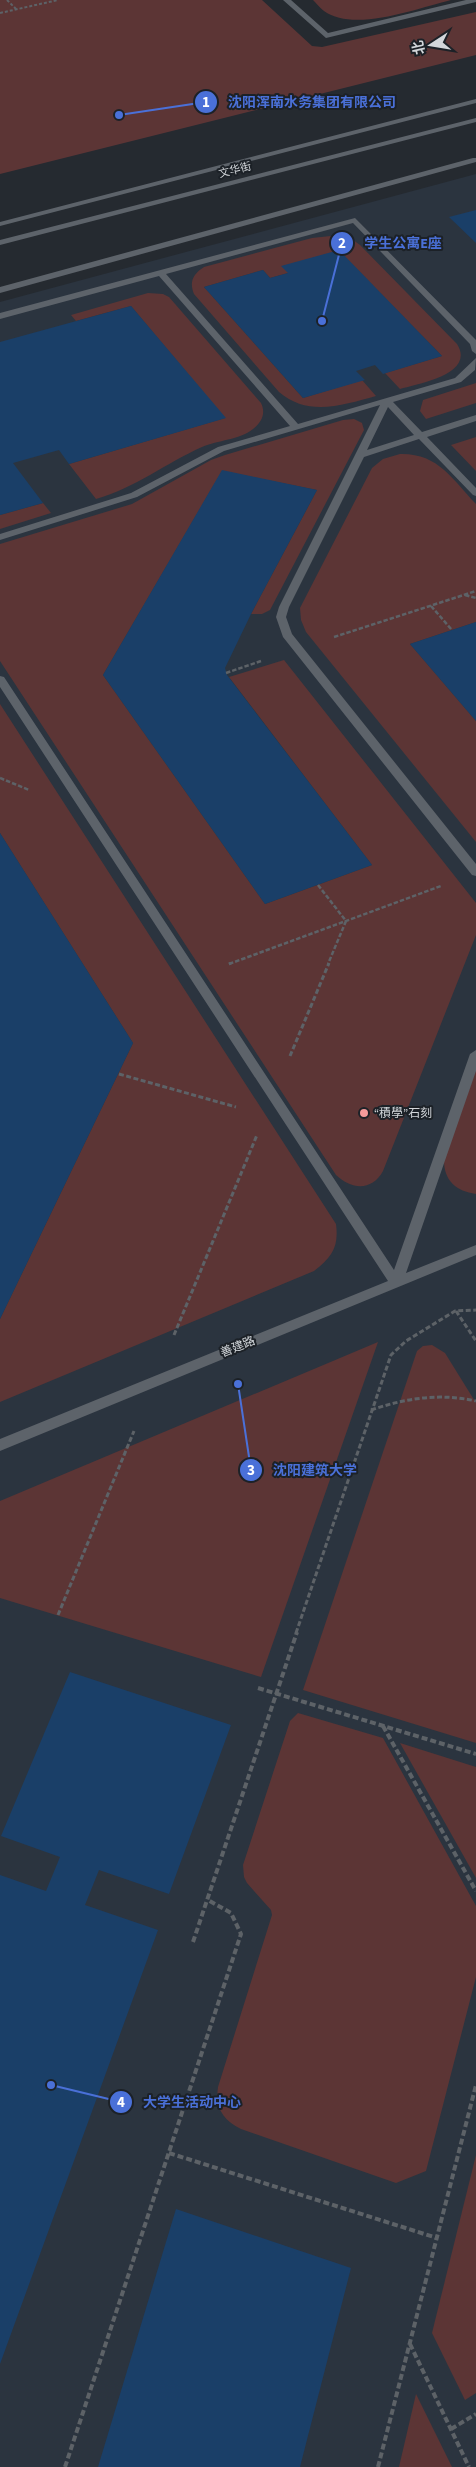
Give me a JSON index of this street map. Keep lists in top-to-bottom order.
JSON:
{
  "streets": {
    "street": ["文华街", "善建路"]
  },
  "places": [
    "沈阳浑南水务集团有限公司",
    "学生公寓E座",
    "“積學”石刻",
    "沈阳建筑大学",
    "大学生活动中心"
  ],
  "north": "left"
}
